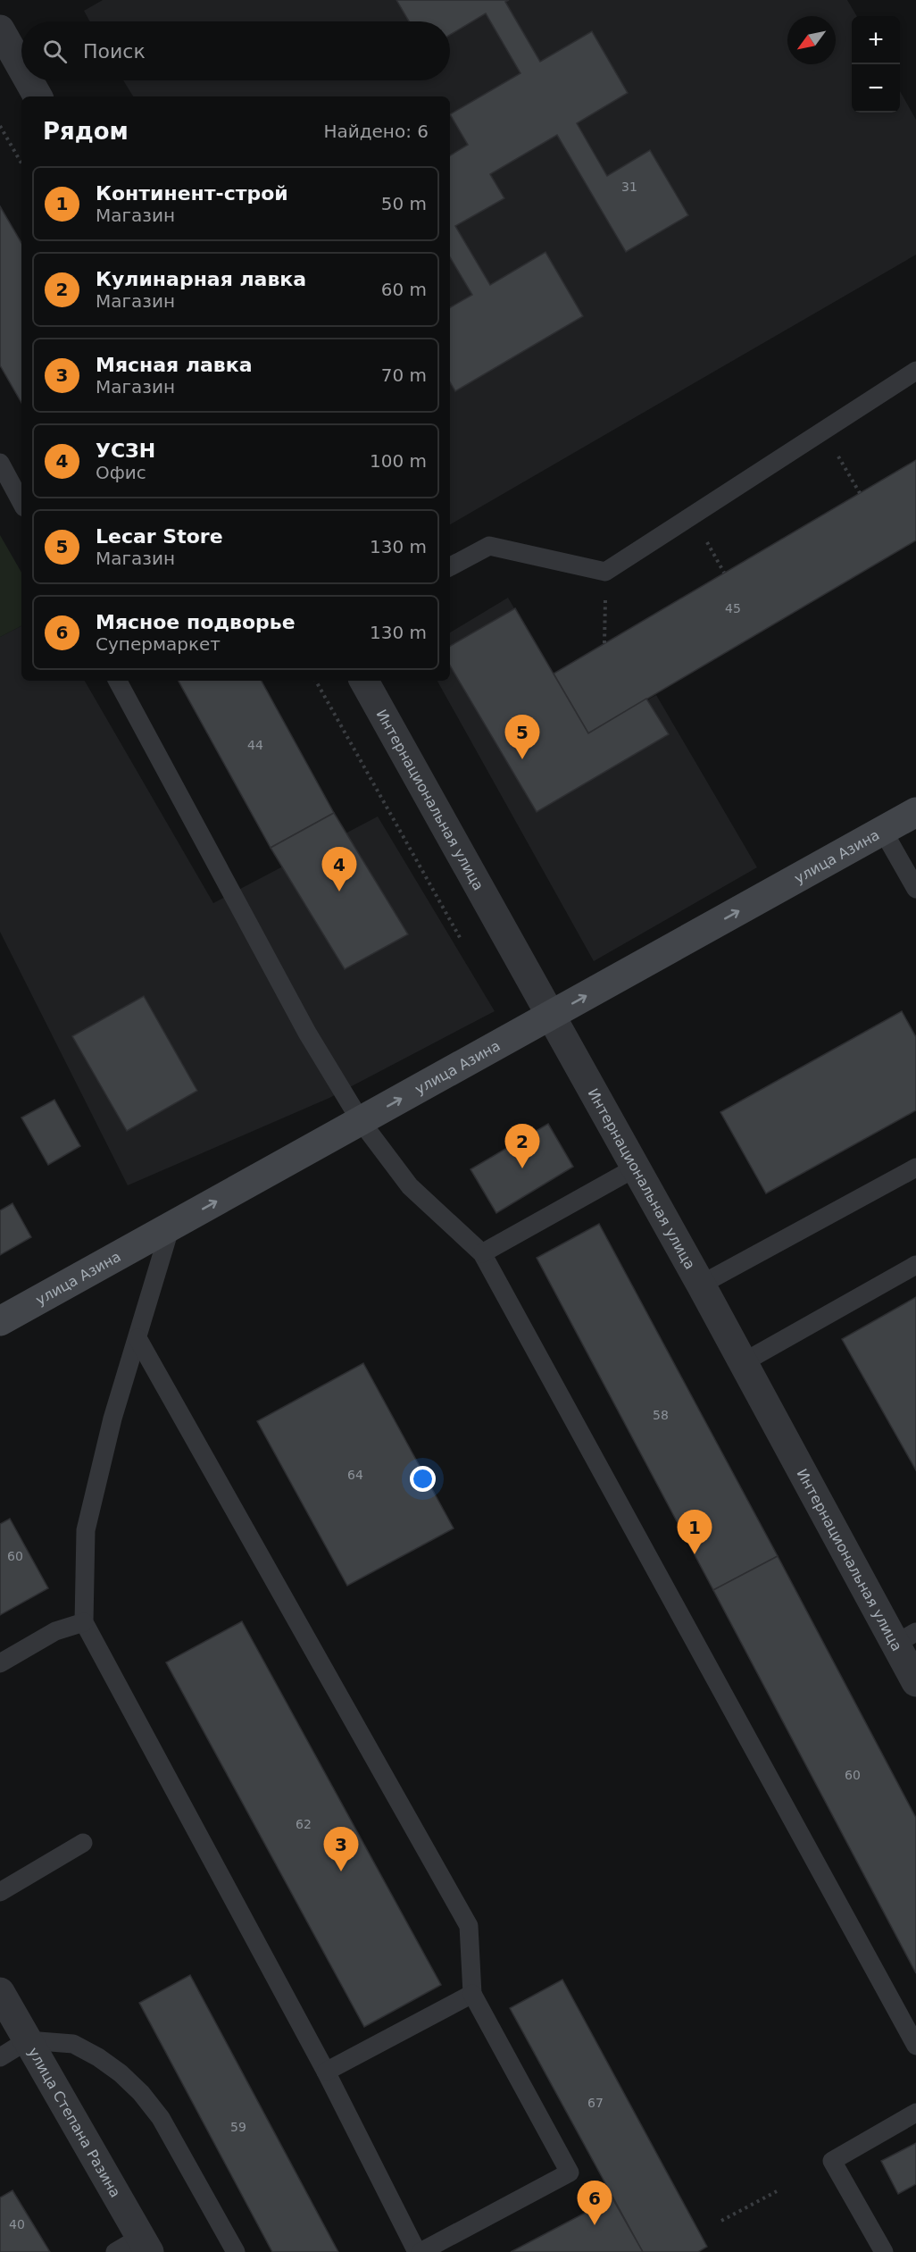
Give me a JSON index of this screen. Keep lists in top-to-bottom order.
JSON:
{
  "streets": {
    "main road": ["улица Азина"],
    "street": ["Интернациональная улица", "улица Степана Разина"]
  },
  "crossings": [
    ["Интернациональная улица", "улица Азина"]
  ],
  "one_way": ["улица Азина"],
  "house_numbers": [
    "31",
    "45",
    "44",
    "58",
    "64",
    "60",
    "60",
    "62",
    "67",
    "59",
    "40"
  ],
  "north": "bottom left",
  "page": {
    "map_buttons": ["+", "−"],
    "search": "Поиск",
    "heading": ["Рядом", "Найдено: 6"],
    "list": [
      {
        "mark": "1",
        "name": "Континент-строй",
        "note": "Магазин",
        "value": "50 m"
      },
      {
        "mark": "2",
        "name": "Кулинарная лавка",
        "note": "Магазин",
        "value": "60 m"
      },
      {
        "mark": "3",
        "name": "Мясная лавка",
        "note": "Магазин",
        "value": "70 m"
      },
      {
        "mark": "4",
        "name": "УСЗН",
        "note": "Офис",
        "value": "100 m"
      },
      {
        "mark": "5",
        "name": "Lecar Store",
        "note": "Магазин",
        "value": "130 m"
      },
      {
        "mark": "6",
        "name": "Мясное подворье",
        "note": "Супермаркет",
        "value": "130 m"
      }
    ],
    "pins": [
      "5",
      "4",
      "2",
      "1",
      "3",
      "6"
    ]
  }
}
